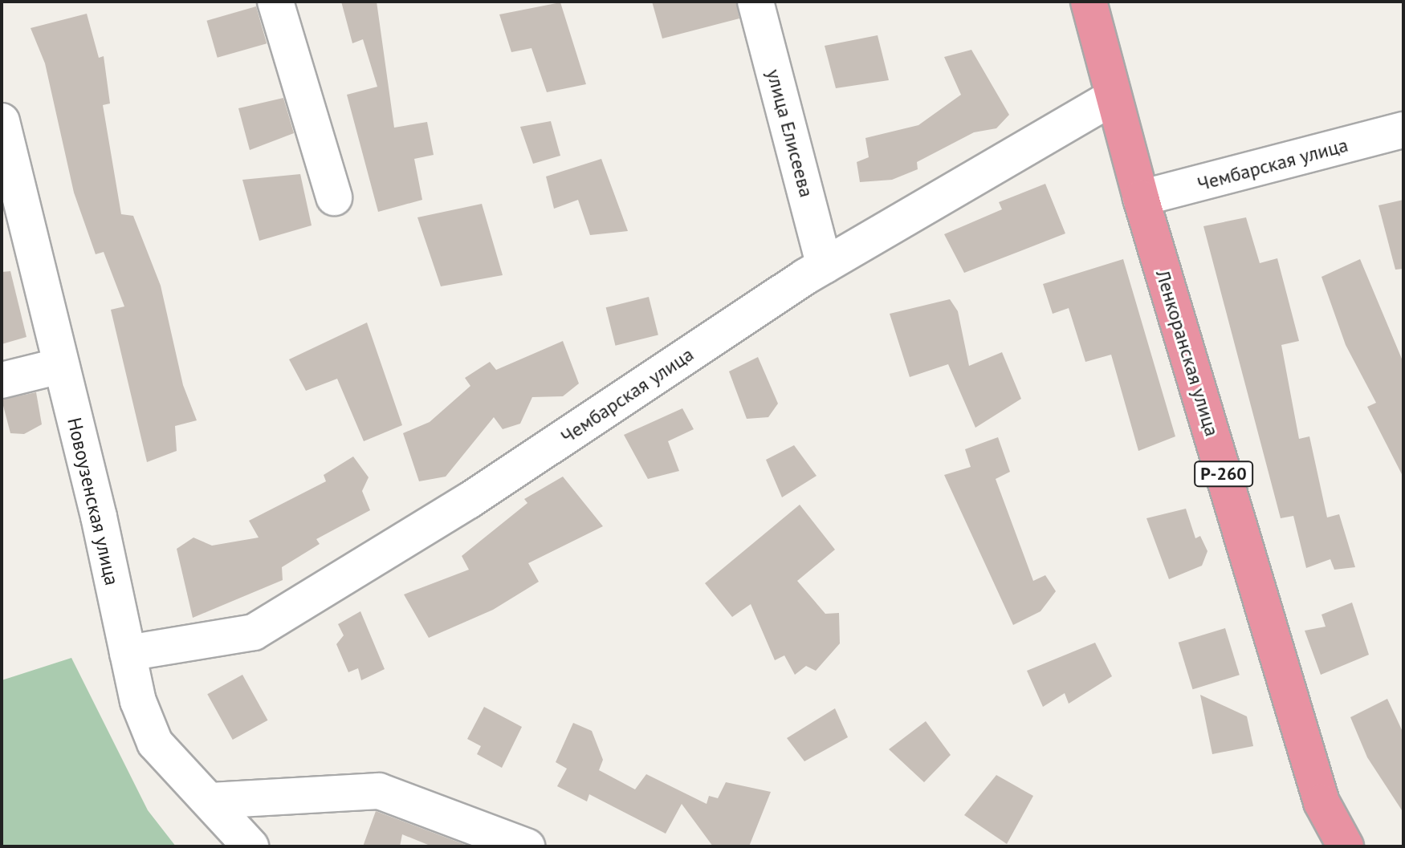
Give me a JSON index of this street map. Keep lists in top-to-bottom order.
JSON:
{
  "streets": {
    "highway": ["Ленкоранская улица", "Р-260"],
    "street": ["улица Елисеева", "Чембарская улица", "Новоузенская улица"]
  },
  "crossings": [
    ["улица Елисеева", "Чембарская улица"],
    ["Чембарская улица", "Ленкоранская улица"],
    ["Чембарская улица", "Новоузенская улица"]
  ]
}
